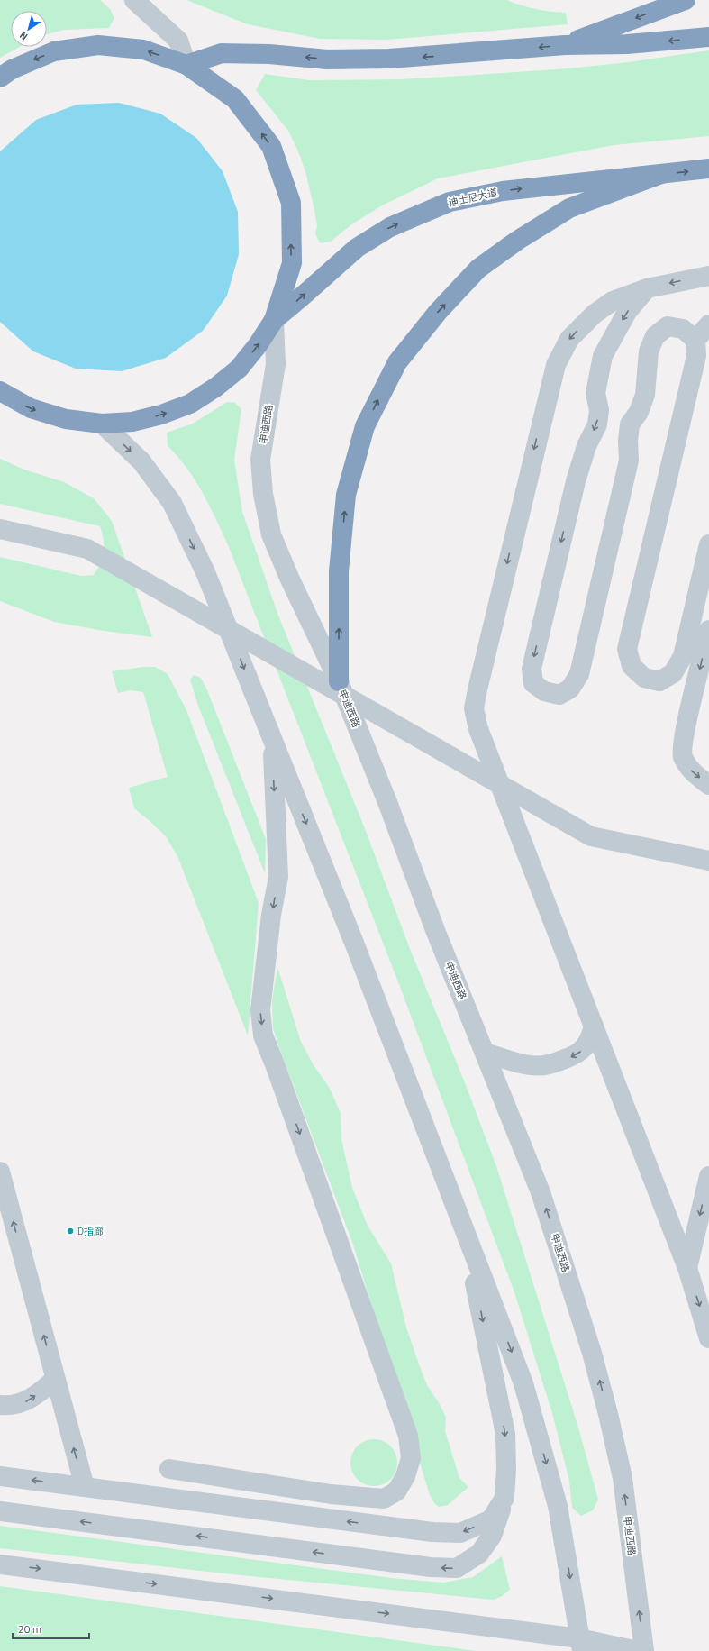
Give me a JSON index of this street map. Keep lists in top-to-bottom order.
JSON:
{
  "streets": {
    "highway": ["迪士尼大道"],
    "street": ["申迪西路"]
  },
  "crossings": [
    ["迪士尼大道", "申迪西路"]
  ],
  "places": ["D指廊"],
  "scale_bar": "20 m",
  "north": "bottom left"
}
